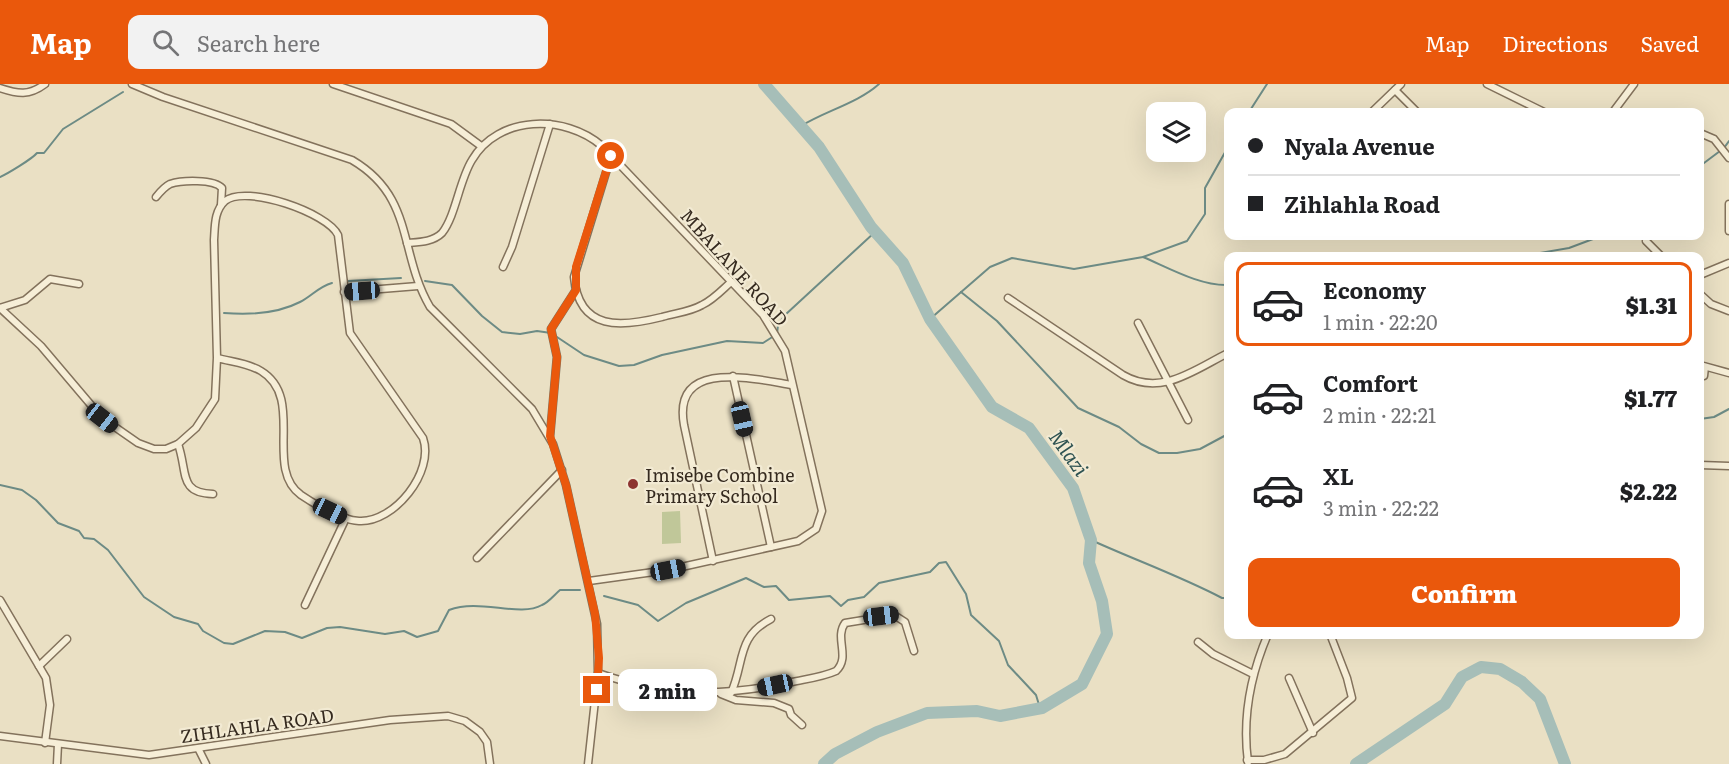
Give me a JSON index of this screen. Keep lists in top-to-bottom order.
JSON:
{
  "streets": {
    "street": ["MBALANE ROAD", "ZIHLAHLA ROAD"]
  },
  "water": ["Mlazi"],
  "places": ["Imisebe Combine Primary School"],
  "page": {
    "header": "Map",
    "search": "Search here",
    "nav": ["Map", "Directions", "Saved"],
    "banner": ["Nyala Avenue", "Zihlahla Road"],
    "list": [
      {
        "name": "Economy",
        "note": "1 min · 22:20",
        "value": "$1.31"
      },
      {
        "name": "Comfort",
        "note": "2 min · 22:21",
        "value": "$1.77"
      },
      {
        "name": "XL",
        "note": "3 min · 22:22",
        "value": "$2.22"
      }
    ],
    "buttons": "Confirm",
    "bubble": "2 min"
  }
}
